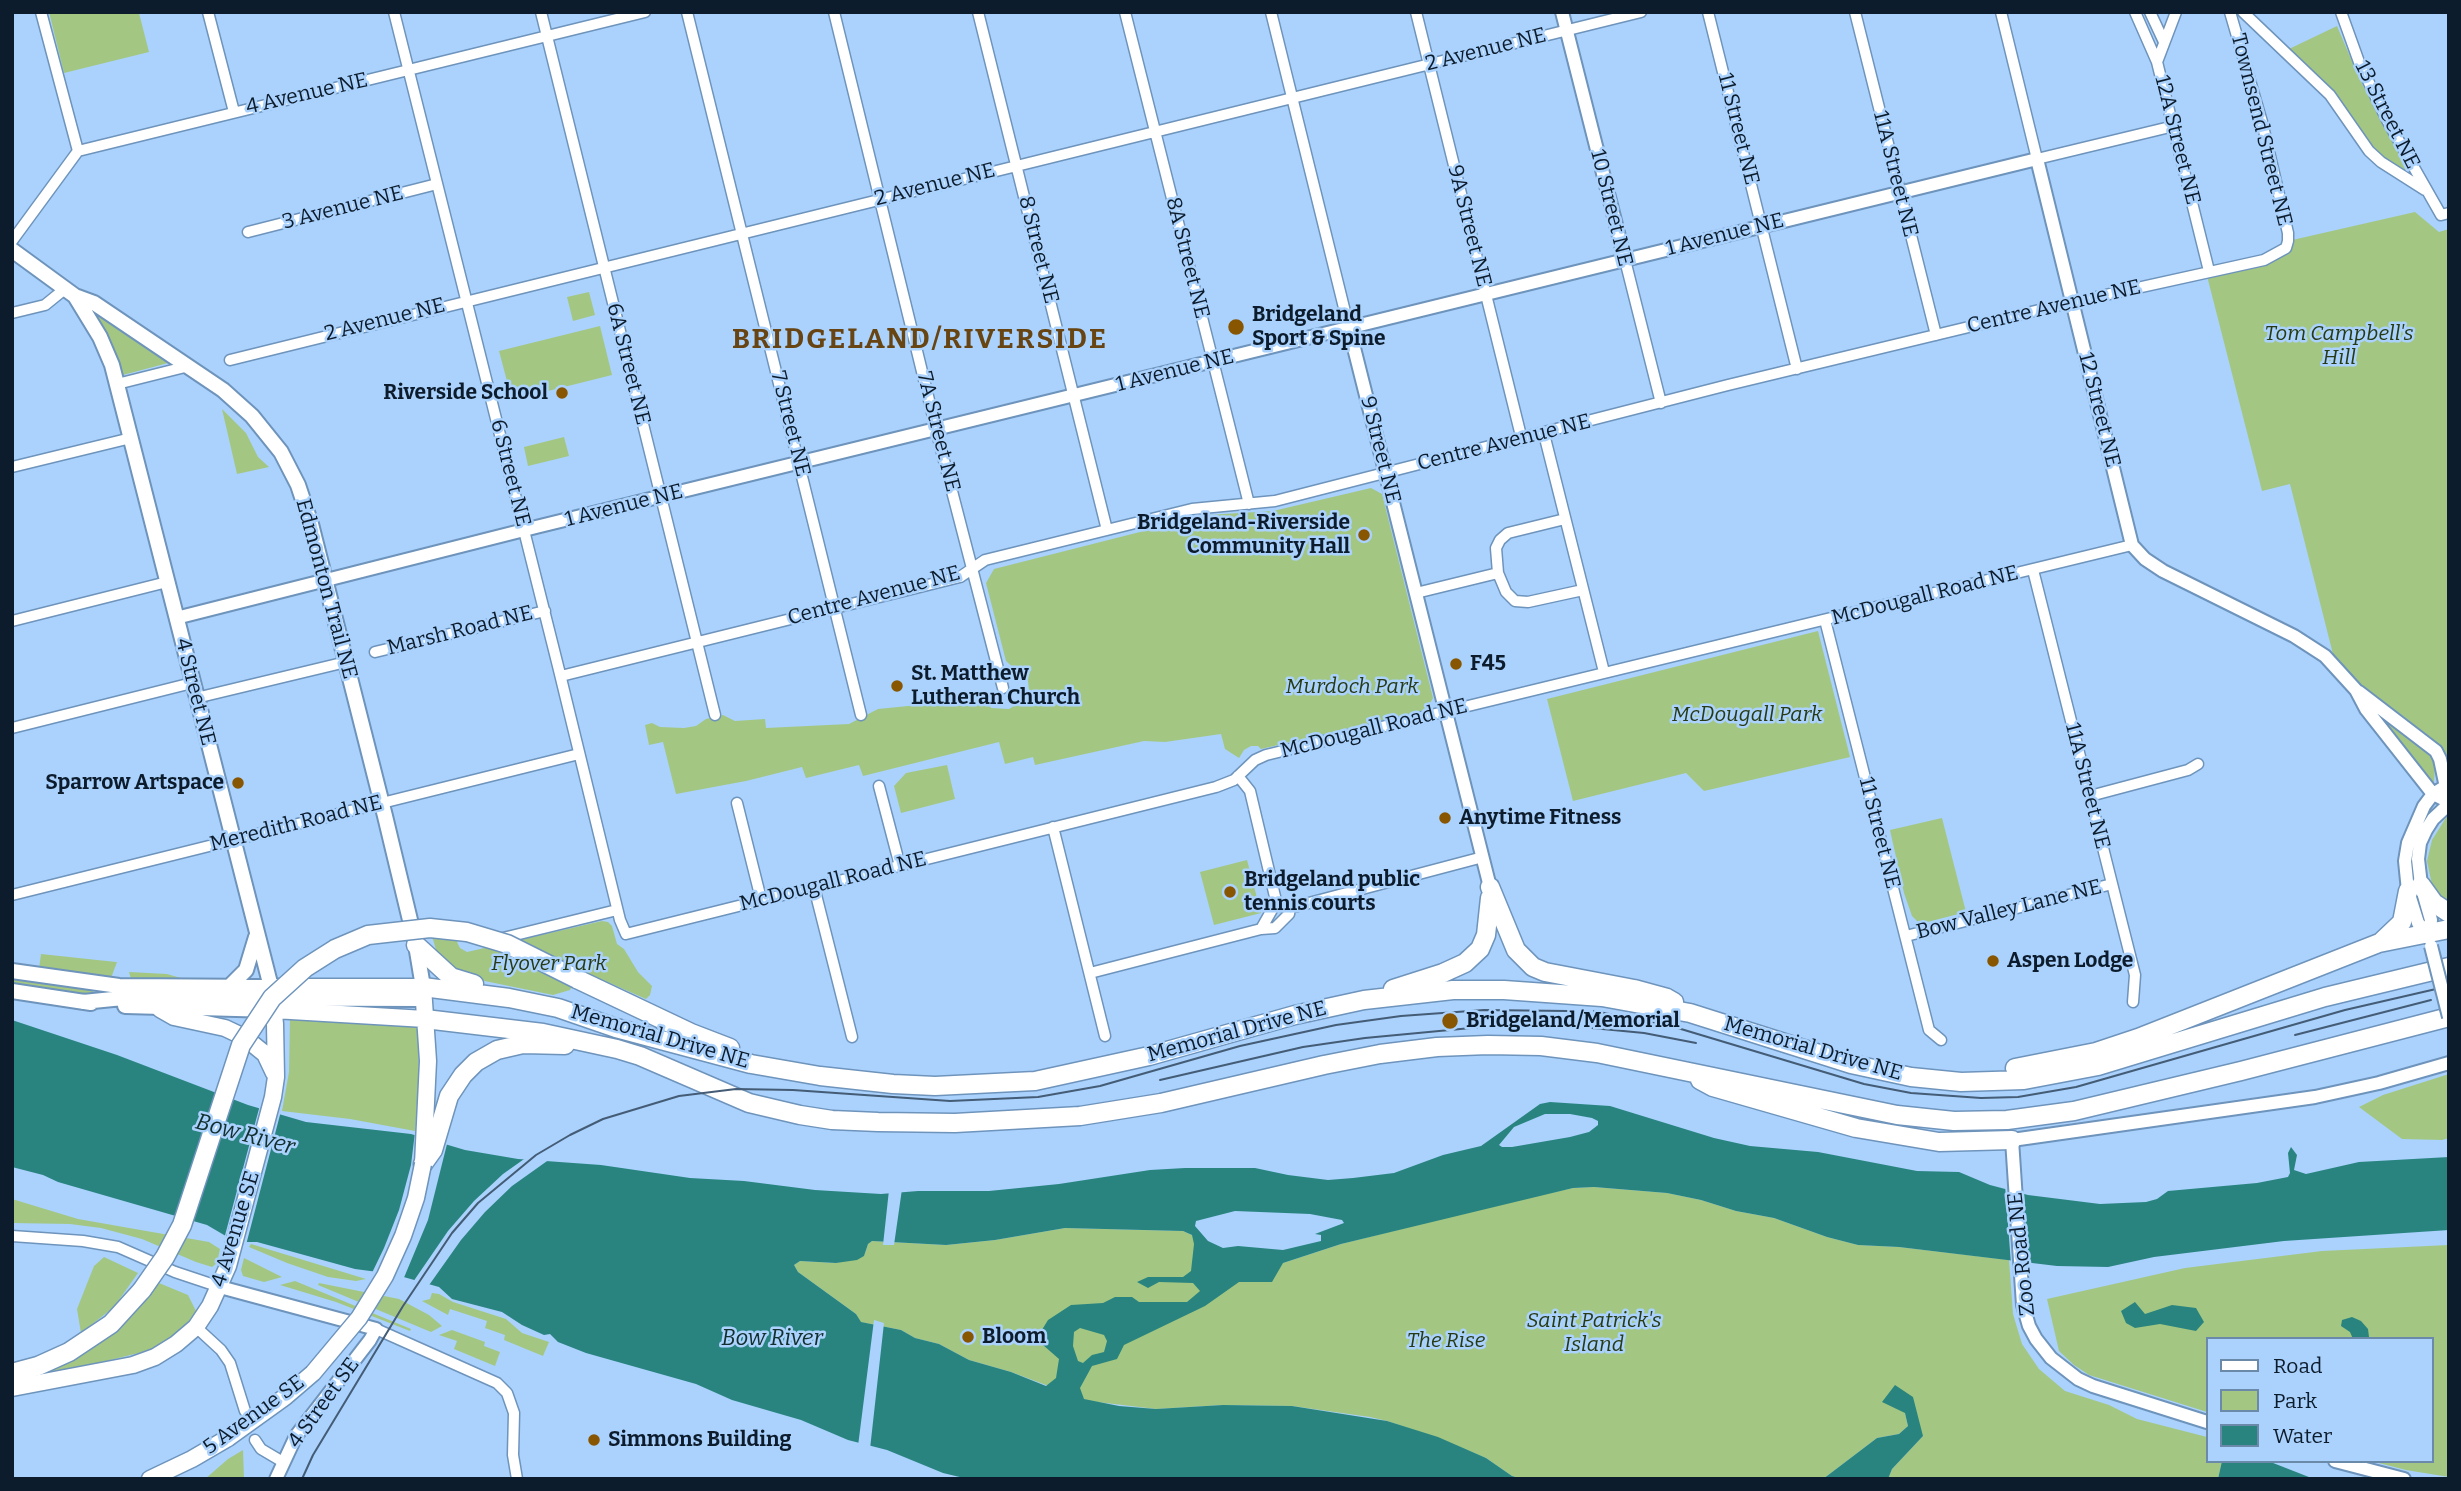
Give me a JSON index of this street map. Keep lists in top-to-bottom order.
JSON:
{
  "streets": {
    "highway": ["Memorial Drive NE"],
    "main road": [
      "Edmonton Trail NE",
      "4 Street NE",
      "4 Avenue SE",
      "5 Avenue SE"
    ],
    "street": [
      "2 Avenue NE",
      "4 Avenue NE",
      "13 Street NE",
      "11 Street NE",
      "Townsend Street NE",
      "12A Street NE",
      "11A Street NE",
      "3 Avenue NE",
      "10 Street NE",
      "9A Street NE",
      "1 Avenue NE",
      "8 Street NE",
      "8A Street NE",
      "Centre Avenue NE",
      "6A Street NE",
      "12 Street NE",
      "7 Street NE",
      "7A Street NE",
      "9 Street NE",
      "6 Street NE",
      "McDougall Road NE",
      "Marsh Road NE",
      "Meredith Road NE",
      "Bow Valley Lane NE",
      "Zoo Road NE",
      "4 Street SE"
    ]
  },
  "crossings": [
    ["2 Avenue NE", "10 Street NE"],
    ["2 Avenue NE", "9A Street NE"],
    ["2 Avenue NE", "8 Street NE"],
    ["2 Avenue NE", "8A Street NE"],
    ["2 Avenue NE", "6A Street NE"],
    ["2 Avenue NE", "7 Street NE"],
    ["2 Avenue NE", "7A Street NE"],
    ["2 Avenue NE", "9 Street NE"],
    ["2 Avenue NE", "6 Street NE"],
    ["4 Avenue NE", "6A Street NE"],
    ["4 Avenue NE", "6 Street NE"],
    ["11 Street NE", "1 Avenue NE"],
    ["11 Street NE", "Centre Avenue NE"],
    ["11 Street NE", "McDougall Road NE"],
    ["11 Street NE", "Bow Valley Lane NE"],
    ["Townsend Street NE", "Centre Avenue NE"],
    ["12A Street NE", "1 Avenue NE"],
    ["12A Street NE", "Centre Avenue NE"],
    ["11A Street NE", "1 Avenue NE"],
    ["11A Street NE", "Centre Avenue NE"],
    ["11A Street NE", "McDougall Road NE"],
    ["11A Street NE", "Bow Valley Lane NE"],
    ["3 Avenue NE", "6 Street NE"],
    ["10 Street NE", "1 Avenue NE"],
    ["10 Street NE", "Centre Avenue NE"],
    ["9A Street NE", "1 Avenue NE"],
    ["9A Street NE", "Centre Avenue NE"],
    ["1 Avenue NE", "8 Street NE"],
    ["1 Avenue NE", "8A Street NE"],
    ["1 Avenue NE", "6A Street NE"],
    ["1 Avenue NE", "12 Street NE"],
    ["1 Avenue NE", "7 Street NE"],
    ["1 Avenue NE", "7A Street NE"],
    ["1 Avenue NE", "9 Street NE"],
    ["1 Avenue NE", "6 Street NE"],
    ["1 Avenue NE", "Edmonton Trail NE"],
    ["1 Avenue NE", "4 Street NE"],
    ["8 Street NE", "Centre Avenue NE"],
    ["8A Street NE", "Centre Avenue NE"],
    ["Centre Avenue NE", "6A Street NE"],
    ["Centre Avenue NE", "12 Street NE"],
    ["Centre Avenue NE", "7 Street NE"],
    ["Centre Avenue NE", "7A Street NE"],
    ["Centre Avenue NE", "9 Street NE"],
    ["Centre Avenue NE", "6 Street NE"],
    ["12 Street NE", "McDougall Road NE"],
    ["9 Street NE", "McDougall Road NE"],
    ["6 Street NE", "McDougall Road NE"],
    ["6 Street NE", "Marsh Road NE"],
    ["6 Street NE", "Meredith Road NE"],
    ["Edmonton Trail NE", "4 Street NE"],
    ["Edmonton Trail NE", "Meredith Road NE"],
    ["Edmonton Trail NE", "Memorial Drive NE"],
    ["4 Street NE", "Meredith Road NE"],
    ["4 Street NE", "Memorial Drive NE"],
    ["4 Street NE", "4 Avenue SE"]
  ],
  "districts": ["BRIDGELAND/RIVERSIDE"],
  "water": ["Bow River"],
  "parks": [
    "Tom Campbell's Hill",
    "Murdoch Park",
    "McDougall Park",
    "Flyover Park",
    "Saint Patrick's Island",
    "The Rise"
  ],
  "places": [
    "Bridgeland Sport & Spine",
    "Riverside School",
    "Bridgeland-Riverside Community Hall",
    "F45",
    "St. Matthew Lutheran Church",
    "Sparrow Artspace",
    "Anytime Fitness",
    "Bridgeland public tennis courts",
    "Aspen Lodge",
    "Bridgeland/Memorial",
    "Bloom",
    "Simmons Building"
  ],
  "legend": ["Road", "Park", "Water"]
}
